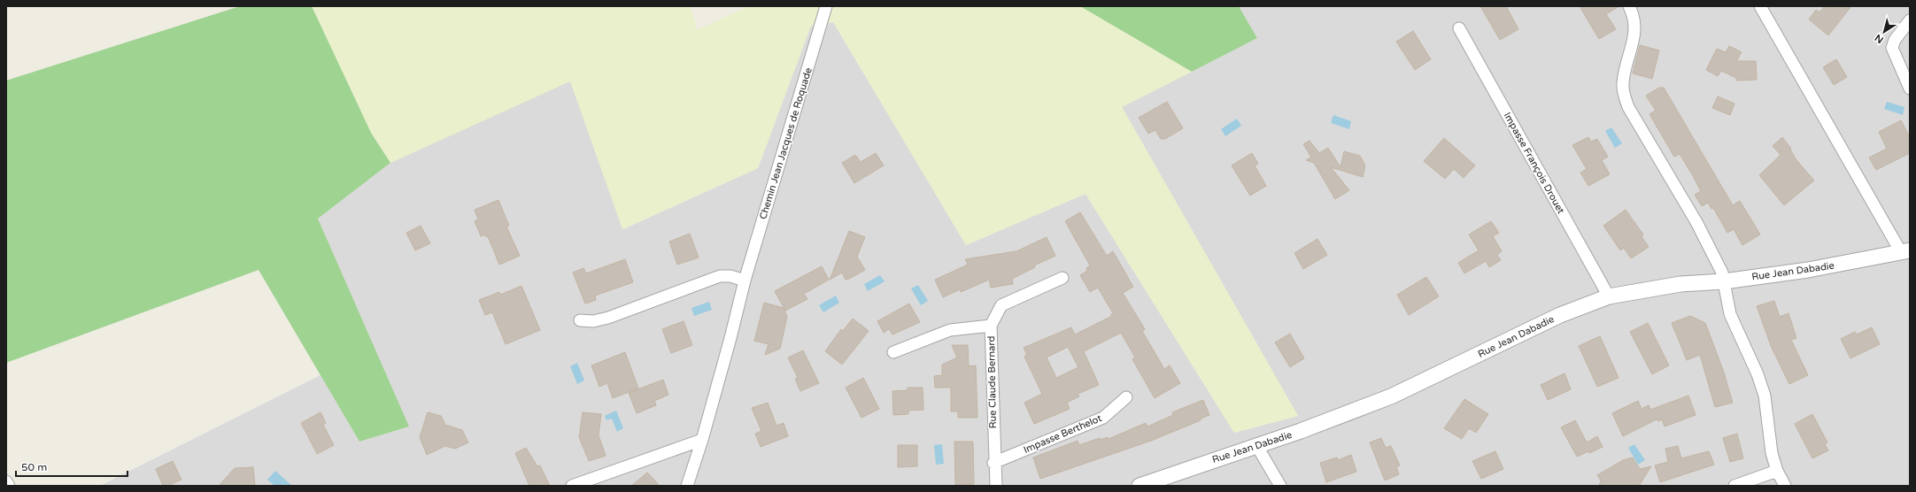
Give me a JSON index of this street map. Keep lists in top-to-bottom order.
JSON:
{
  "streets": {
    "street": [
      "Chemin Jean Jacques de Roquade",
      "Impasse François Drouet",
      "Rue Jean Dabadie",
      "Rue Claude Bernard",
      "Impasse Berthelot"
    ]
  },
  "crossings": [
    ["Impasse François Drouet", "Rue Jean Dabadie"],
    ["Rue Claude Bernard", "Impasse Berthelot"]
  ],
  "scale_bar": "50 m",
  "north": "bottom left"
}
